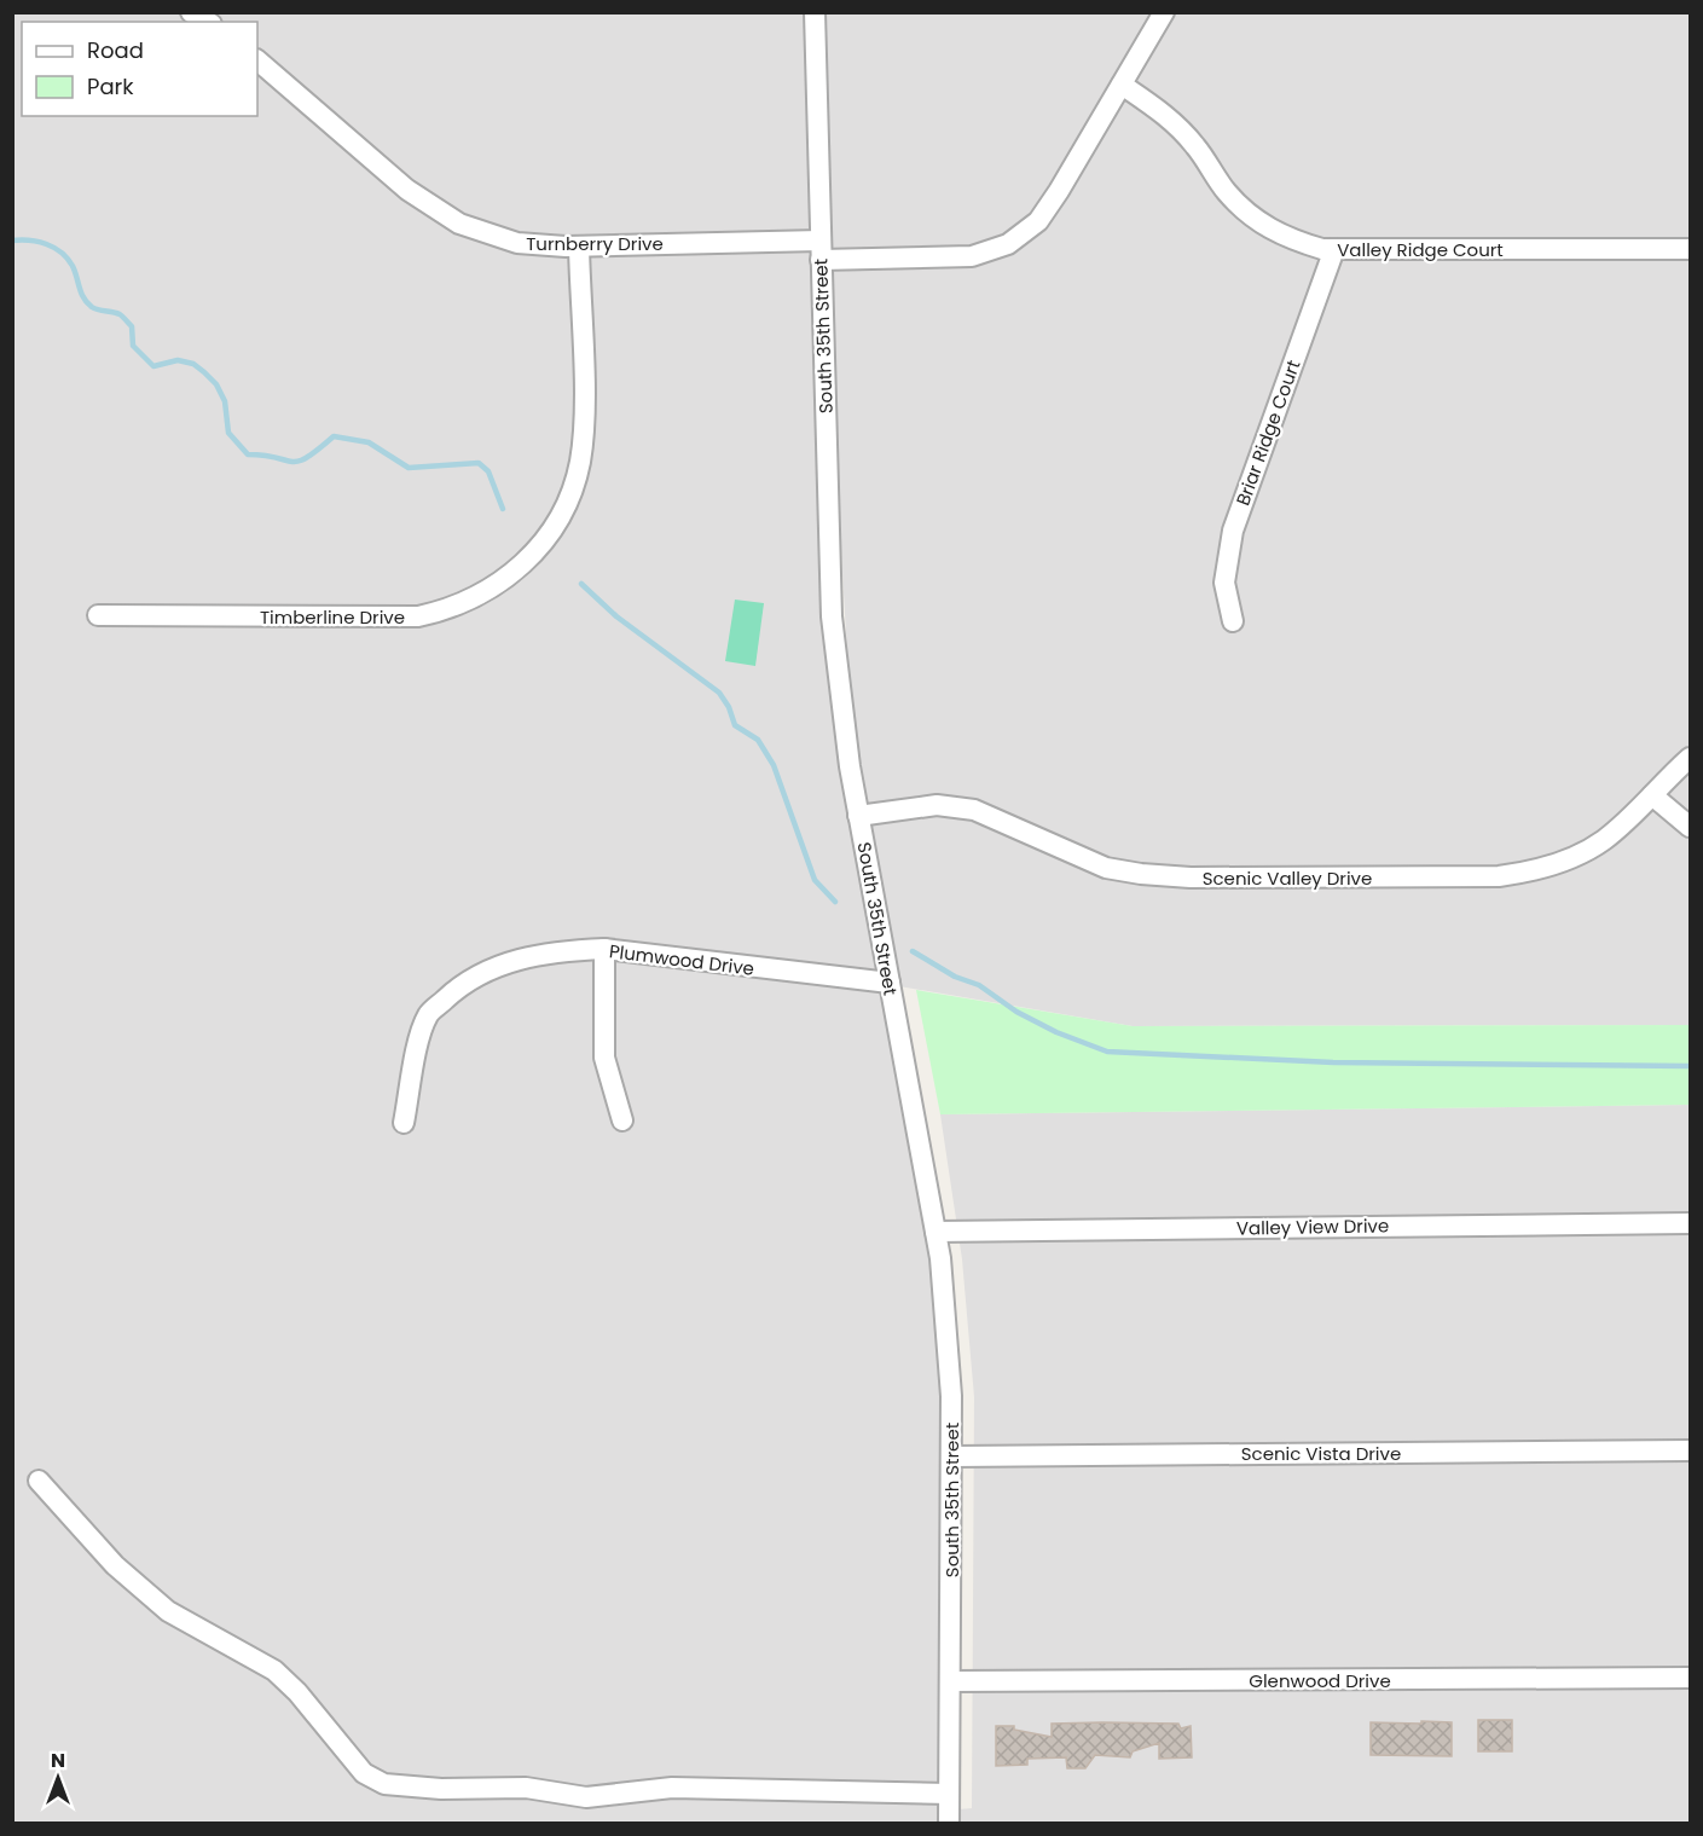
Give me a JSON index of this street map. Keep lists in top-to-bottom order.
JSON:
{
  "streets": {
    "street": [
      "Turnberry Drive",
      "Valley Ridge Court",
      "South 35th Street",
      "Briar Ridge Court",
      "Timberline Drive",
      "Scenic Valley Drive",
      "Plumwood Drive",
      "Valley View Drive",
      "Scenic Vista Drive",
      "Glenwood Drive"
    ]
  },
  "crossings": [
    ["Turnberry Drive", "South 35th Street"],
    ["Turnberry Drive", "Timberline Drive"],
    ["Valley Ridge Court", "Briar Ridge Court"],
    ["South 35th Street", "Scenic Valley Drive"],
    ["South 35th Street", "Plumwood Drive"],
    ["South 35th Street", "Valley View Drive"],
    ["South 35th Street", "Scenic Vista Drive"],
    ["South 35th Street", "Glenwood Drive"]
  ],
  "legend": ["Road", "Park"],
  "north": "top"
}
